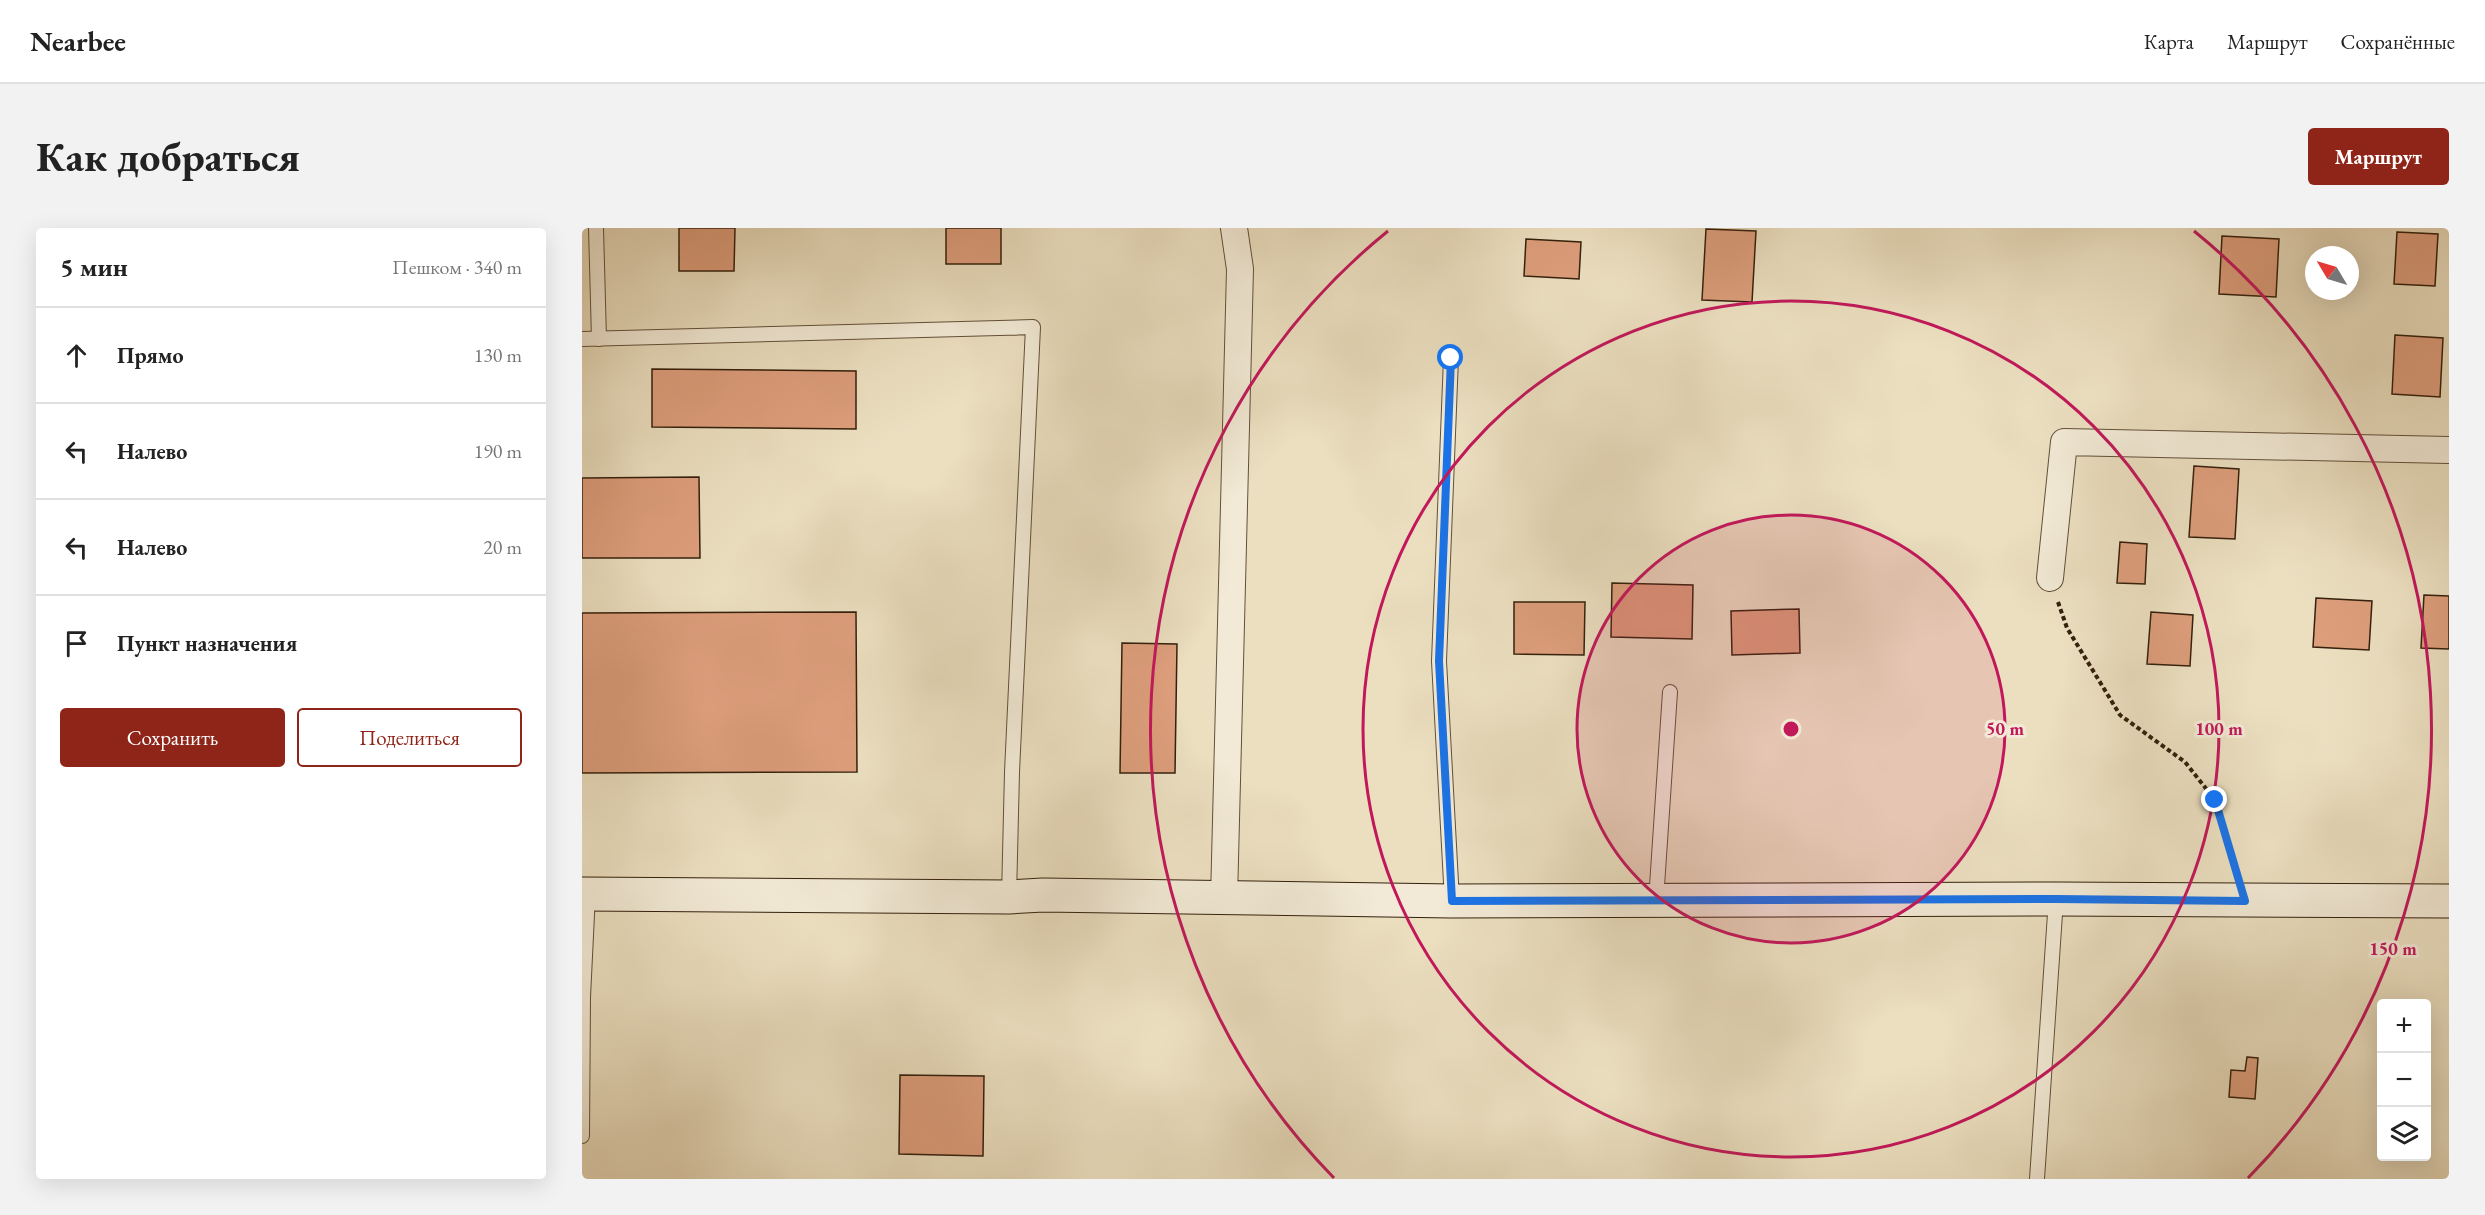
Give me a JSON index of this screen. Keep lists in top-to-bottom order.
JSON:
{
  "north": "top left",
  "page": {
    "header": "Nearbee",
    "nav": ["Карта", "Маршрут", "Сохранённые"],
    "buttons": [
      "Маршрут",
      ["Сохранить", "Поделиться"]
    ],
    "title": "Как добраться",
    "heading": ["5 мин", "Пешком · 340 m"],
    "list": [
      ["Прямо", "130 m"],
      ["Налево", "190 m"],
      ["Налево", "20 m"],
      "Пункт назначения"
    ],
    "map_buttons": ["+", "−"]
  },
  "rings": ["50 m", "100 m", "150 m"]
}
